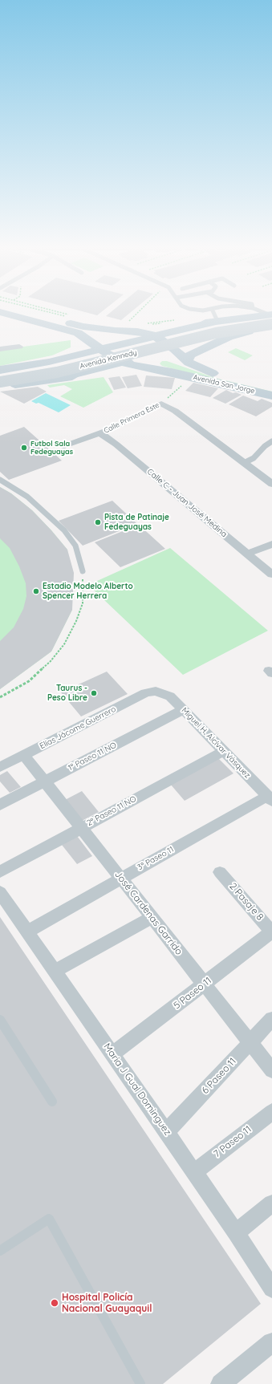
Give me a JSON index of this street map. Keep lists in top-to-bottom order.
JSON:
{
  "streets": {
    "main road": ["Avenida Kennedy", "Avenida San Jorge"],
    "street": [
      "Calle Primera Este",
      "Calle C - Juan José Medina",
      "Elías Jácome Guerrero",
      "Miguel H. Alcívar Vásquez",
      "1º Paseo 11 NO",
      "2º Paseo 11 NO",
      "3º Paseo 11",
      "2 Pasaje 8",
      "José Cardenas Garrido",
      "5 Paseo 11",
      "6 Paseo 11",
      "Maria J Gual Dominguez",
      "7 Paseo 11"
    ]
  },
  "crossings": [
    ["Avenida San Jorge", "Calle Primera Este"],
    ["Calle Primera Este", "Calle C - Juan José Medina"],
    ["Elías Jácome Guerrero", "Miguel H. Alcívar Vásquez"],
    ["Elías Jácome Guerrero", "José Cardenas Garrido"],
    ["Miguel H. Alcívar Vásquez", "1º Paseo 11 NO"],
    ["Miguel H. Alcívar Vásquez", "2º Paseo 11 NO"],
    ["Miguel H. Alcívar Vásquez", "3º Paseo 11"],
    ["1º Paseo 11 NO", "José Cardenas Garrido"],
    ["2º Paseo 11 NO", "José Cardenas Garrido"],
    ["3º Paseo 11", "José Cardenas Garrido"],
    ["3º Paseo 11", "Maria J Gual Dominguez"],
    ["2 Pasaje 8", "5 Paseo 11"],
    ["José Cardenas Garrido", "5 Paseo 11"],
    ["José Cardenas Garrido", "6 Paseo 11"],
    ["5 Paseo 11", "Maria J Gual Dominguez"],
    ["6 Paseo 11", "Maria J Gual Dominguez"],
    ["Maria J Gual Dominguez", "7 Paseo 11"]
  ],
  "places": [
    "Futbol Sala Fedeguayas",
    "Pista de Patinaje Fedeguayas",
    "Estadio Modelo Alberto Spencer Herrera",
    "Taurus - Peso Libre",
    "Hospital Policía Nacional Guayaquil"
  ]
}
